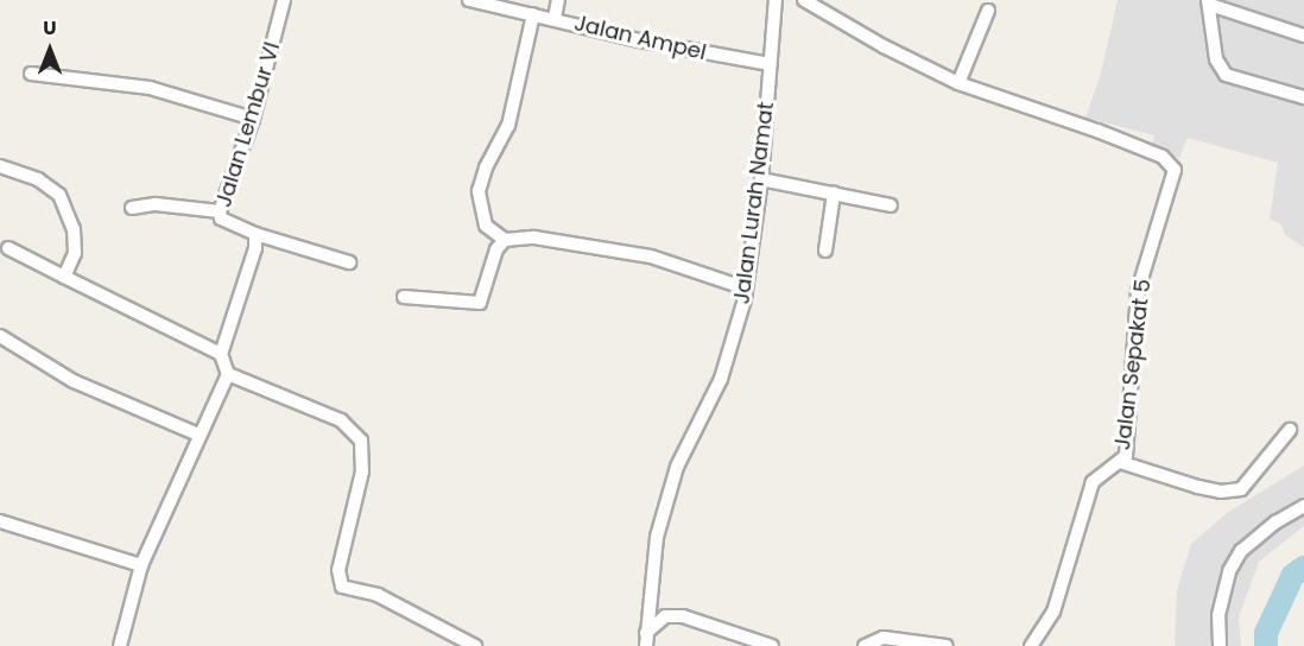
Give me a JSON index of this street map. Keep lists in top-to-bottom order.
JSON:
{
  "streets": {
    "street": [
      "Jalan Ampel",
      "Jalan Lembur VI",
      "Jalan Lurah Namat",
      "Jalan Sepakat 5"
    ]
  },
  "crossings": [
    ["Jalan Ampel", "Jalan Lurah Namat"]
  ],
  "north": "top"
}
